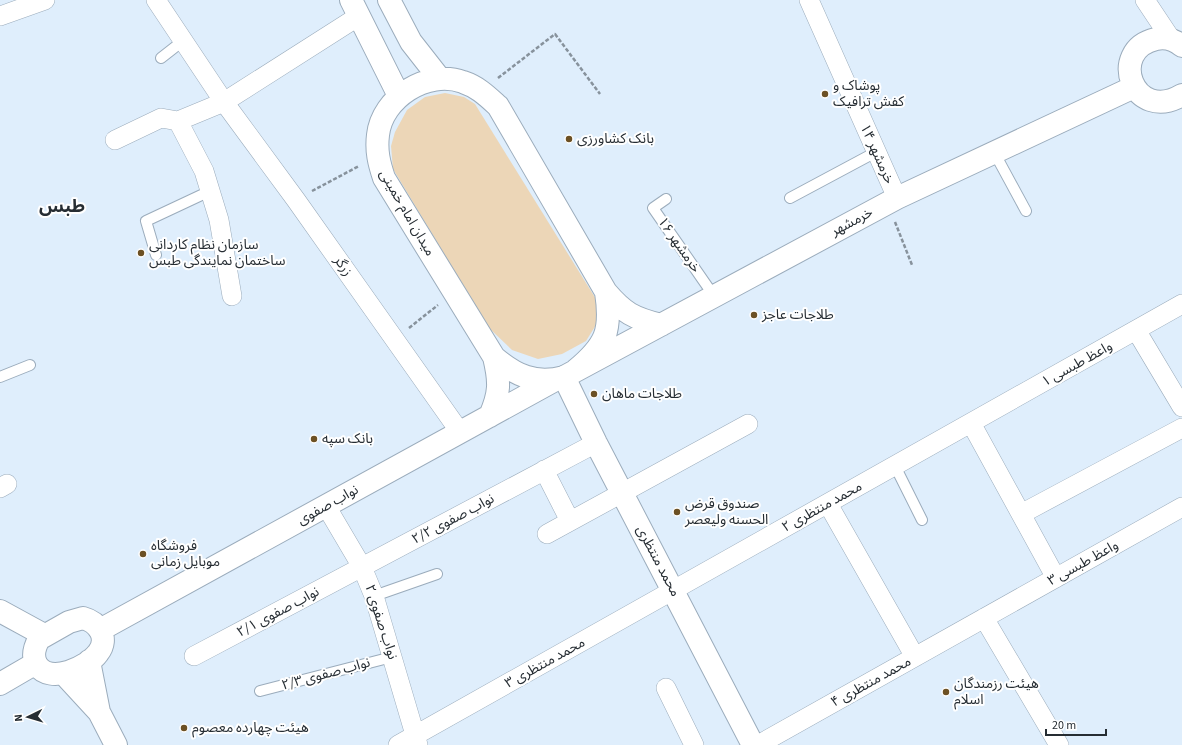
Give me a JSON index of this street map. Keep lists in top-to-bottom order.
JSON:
{
  "streets": {
    "main road": [
      "میدان امام خمینی",
      "خرمشهر",
      "نواب صفوی",
      "محمد منتظری"
    ],
    "street": [
      "خرمشهر ۱۴",
      "زرگر",
      "واعظ طبسی ۱",
      "محمد منتظری ۲",
      "نواب صفوی ۲/۲",
      "واعظ طبسی ۳",
      "نواب صفوی ۲/۱",
      "نواب صفوی ۲",
      "محمد منتظری ۳",
      "محمد منتظری ۴"
    ],
    "lane": ["خرمشهر ۱۶", "نواب صفوی ۲/۳"]
  },
  "crossings": [
    ["خرمشهر ۱۴", "خرمشهر"],
    ["میدان امام خمینی", "خرمشهر"],
    ["میدان امام خمینی", "نواب صفوی"],
    ["میدان امام خمینی", "محمد منتظری"],
    ["خرمشهر", "خرمشهر ۱۶"],
    ["خرمشهر", "نواب صفوی"],
    ["خرمشهر", "محمد منتظری"],
    ["زرگر", "نواب صفوی"],
    ["واعظ طبسی ۱", "محمد منتظری ۲"],
    ["نواب صفوی", "محمد منتظری"],
    ["نواب صفوی", "نواب صفوی ۲"],
    ["محمد منتظری ۲", "محمد منتظری"],
    ["محمد منتظری ۲", "محمد منتظری ۳"],
    ["نواب صفوی ۲/۲", "محمد منتظری"],
    ["نواب صفوی ۲/۲", "نواب صفوی ۲/۱"],
    ["نواب صفوی ۲/۲", "نواب صفوی ۲"],
    ["محمد منتظری", "محمد منتظری ۳"],
    ["واعظ طبسی ۳", "محمد منتظری ۴"],
    ["نواب صفوی ۲/۱", "نواب صفوی ۲"],
    ["نواب صفوی ۲", "محمد منتظری ۳"],
    ["نواب صفوی ۲", "نواب صفوی ۲/۳"]
  ],
  "districts": ["طبس"],
  "places": [
    "پوشاک و کفش ترافیک",
    "بانک کشاورزی",
    "سازمان نظام کاردانی ساختمان نمایندگی طبس",
    "طلاجات عاجز",
    "طلاجات ماهان",
    "بانک سپه",
    "صندوق قرض الحسنه ولیعصر",
    "فروشگاه موبایل زمانی",
    "هیئت رزمندگان اسلام",
    "هیئت چهارده معصوم"
  ],
  "scale_bar": "20 m",
  "north": "left"
}
